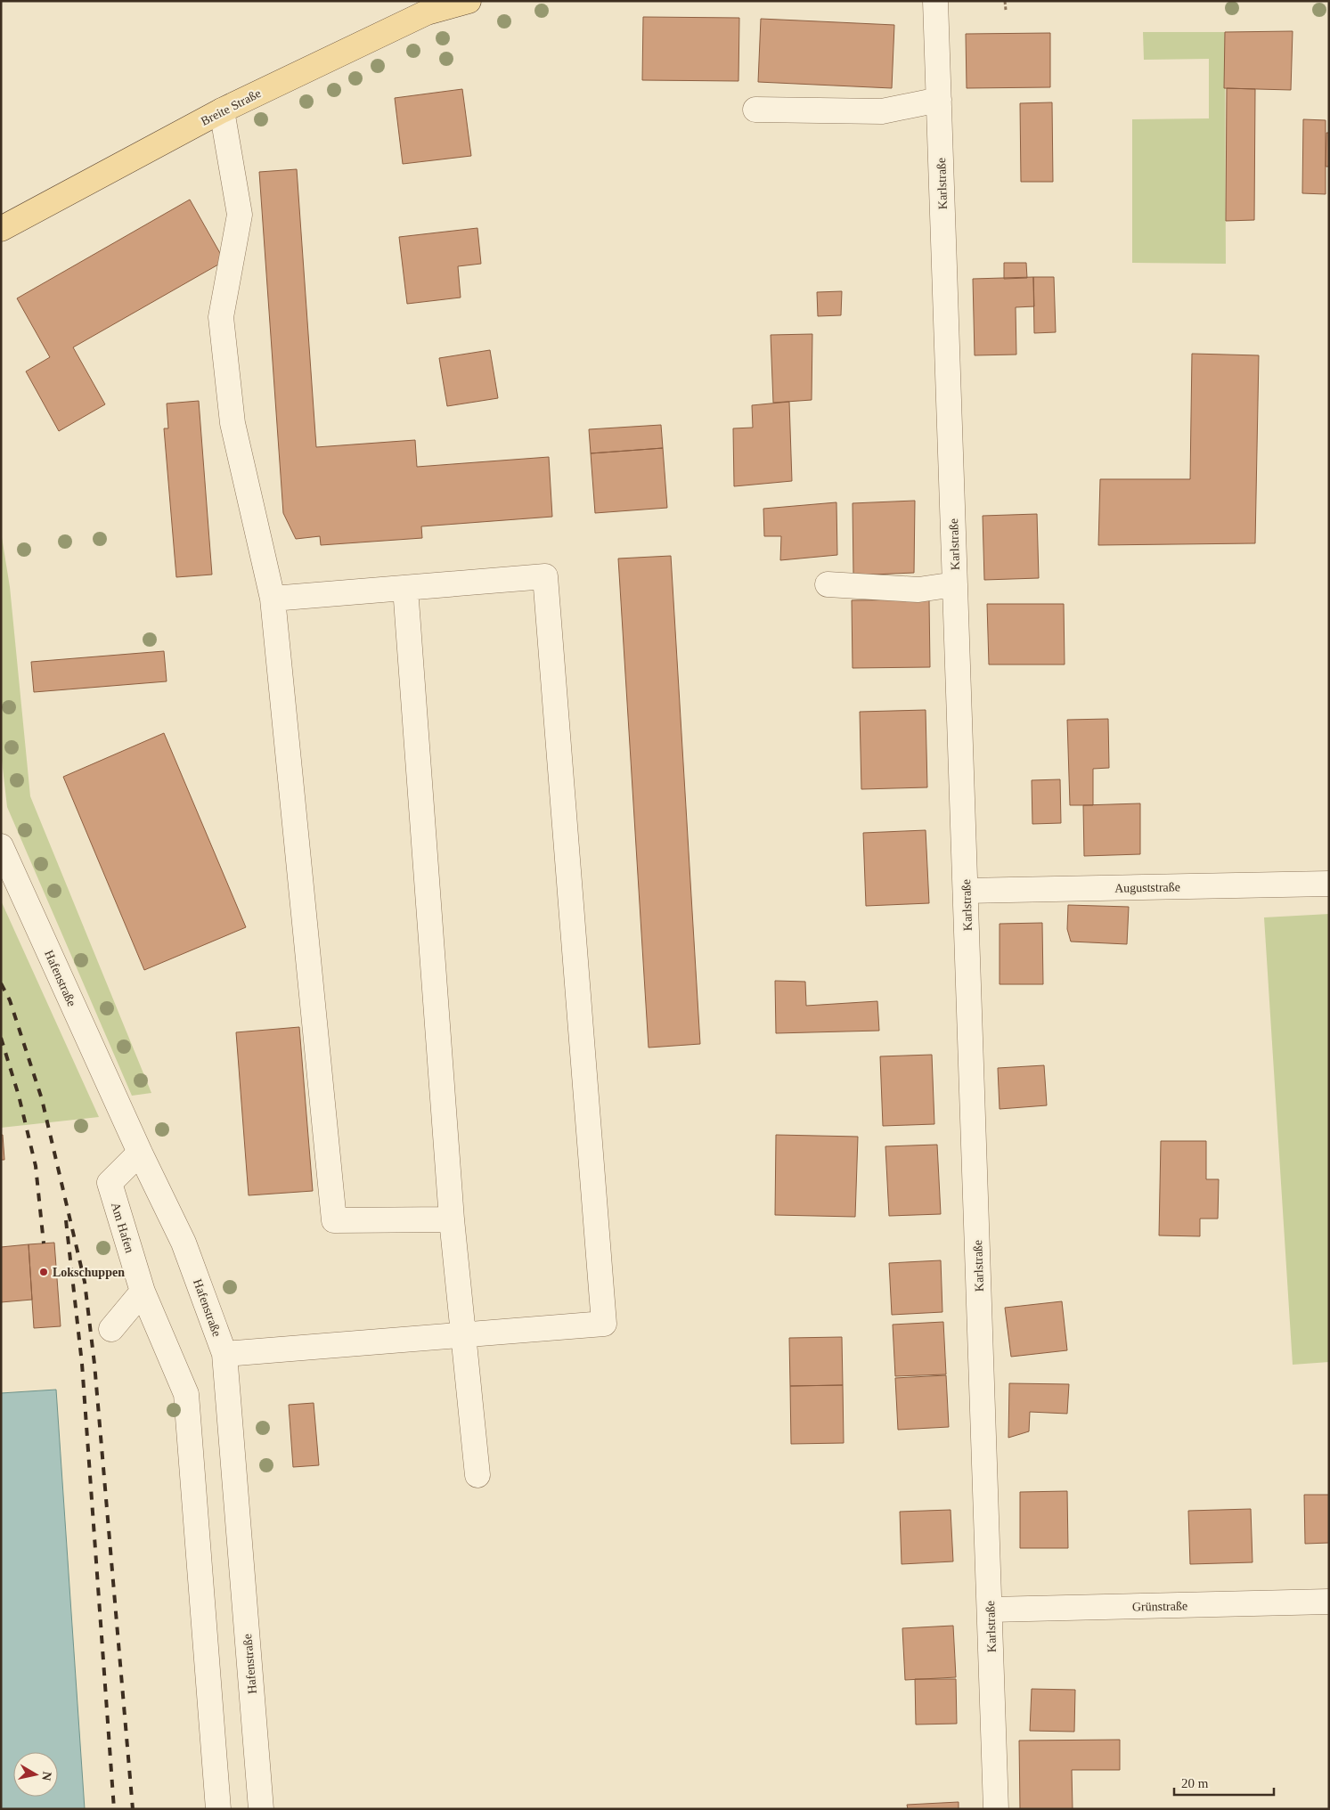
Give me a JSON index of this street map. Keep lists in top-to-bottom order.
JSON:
{
  "streets": {
    "main road": ["Breite Straße"],
    "street": [
      "Karlstraße",
      "Auguststraße",
      "Hafenstraße",
      "Am Hafen",
      "Grünstraße"
    ]
  },
  "crossings": [
    ["Karlstraße", "Auguststraße"],
    ["Karlstraße", "Grünstraße"],
    ["Hafenstraße", "Am Hafen"]
  ],
  "places": ["Lokschuppen"],
  "scale_bar": "20 m",
  "north": "right"
}
